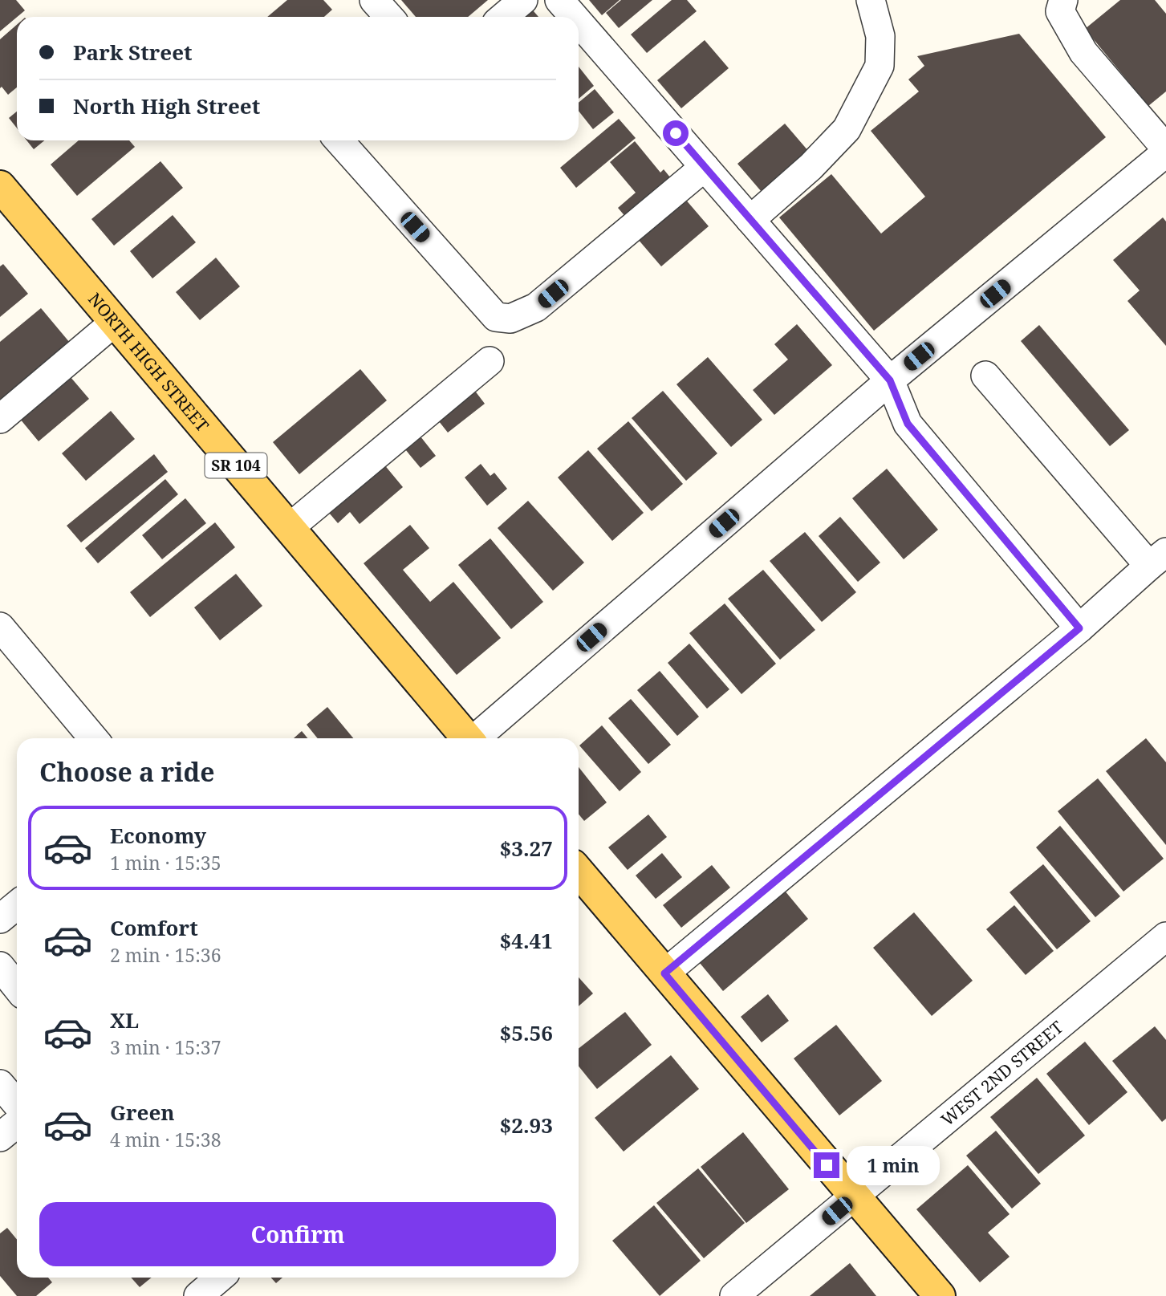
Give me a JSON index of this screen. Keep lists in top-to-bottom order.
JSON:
{
  "streets": {
    "main road": ["NORTH HIGH STREET", "SR 104"],
    "street": ["WEST 2ND STREET"]
  },
  "page": {
    "banner": ["Park Street", "North High Street"],
    "heading": "Choose a ride",
    "list": [
      {
        "name": "Economy",
        "note": "1 min · 15:35",
        "value": "$3.27"
      },
      {
        "name": "Comfort",
        "note": "2 min · 15:36",
        "value": "$4.41"
      },
      {
        "name": "XL",
        "note": "3 min · 15:37",
        "value": "$5.56"
      },
      {
        "name": "Green",
        "note": "4 min · 15:38",
        "value": "$2.93"
      }
    ],
    "bubble": "1 min",
    "buttons": "Confirm"
  }
}
